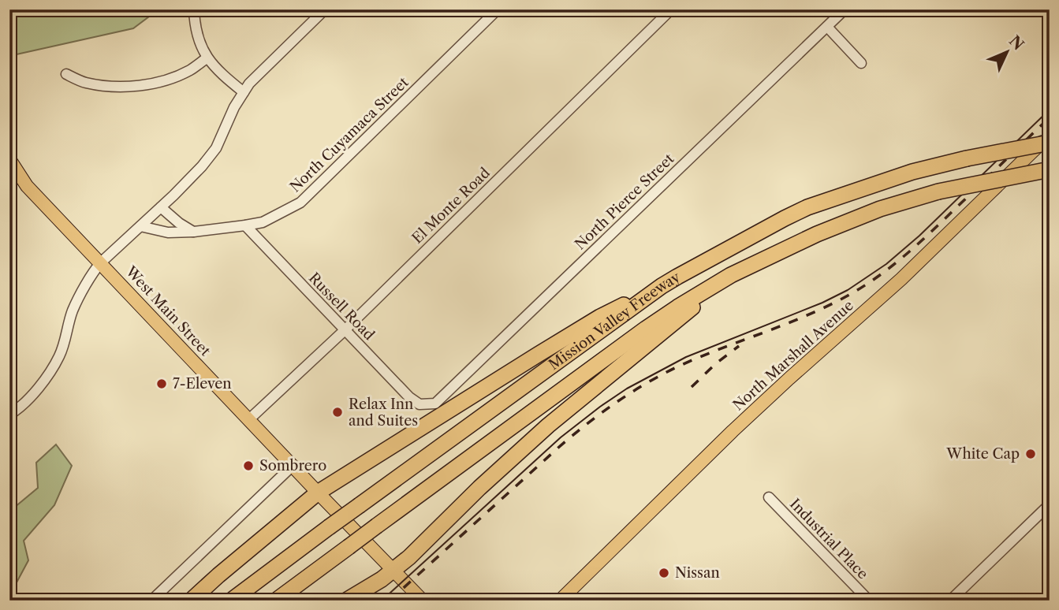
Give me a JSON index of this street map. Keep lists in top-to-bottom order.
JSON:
{
  "streets": {
    "highway": ["Mission Valley Freeway"],
    "main road": ["West Main Street", "North Marshall Avenue"],
    "street": [
      "North Cuyamaca Street",
      "North Pierce Street",
      "El Monte Road",
      "Russell Road",
      "Industrial Place"
    ]
  },
  "crossings": [
    ["North Cuyamaca Street", "Russell Road"],
    ["North Pierce Street", "Russell Road"],
    ["El Monte Road", "Russell Road"],
    ["El Monte Road", "West Main Street"]
  ],
  "places": [
    "7-Eleven",
    "Relax Inn and Suites",
    "White Cap",
    "Sombrero",
    "Nissan"
  ],
  "north": "top right"
}
